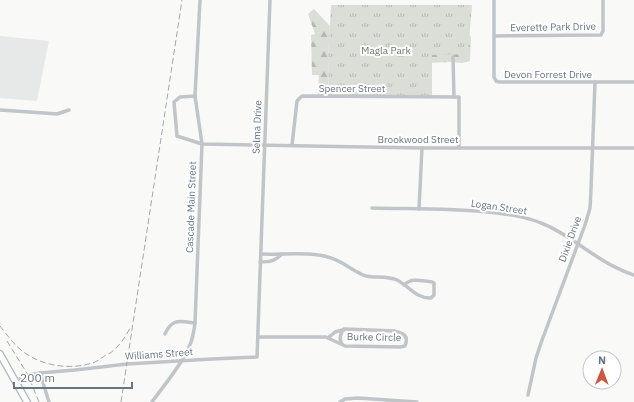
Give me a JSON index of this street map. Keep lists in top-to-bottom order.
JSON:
{
  "streets": {
    "street": [
      "Everette Park Drive",
      "Devon Forrest Drive",
      "Spencer Street",
      "Selma Drive",
      "Brookwood Street",
      "Cascade Main Street",
      "Logan Street",
      "Dixie Drive",
      "Burke Circle",
      "Williams Street"
    ]
  },
  "crossings": [
    ["Everette Park Drive", "Devon Forrest Drive"],
    ["Devon Forrest Drive", "Dixie Drive"],
    ["Spencer Street", "Brookwood Street"],
    ["Selma Drive", "Brookwood Street"],
    ["Selma Drive", "Burke Circle"],
    ["Selma Drive", "Williams Street"],
    ["Brookwood Street", "Cascade Main Street"],
    ["Brookwood Street", "Dixie Drive"],
    ["Cascade Main Street", "Williams Street"],
    ["Logan Street", "Dixie Drive"]
  ],
  "parks": ["Magla Park"],
  "scale_bar": "200 m",
  "north": "top"
}
